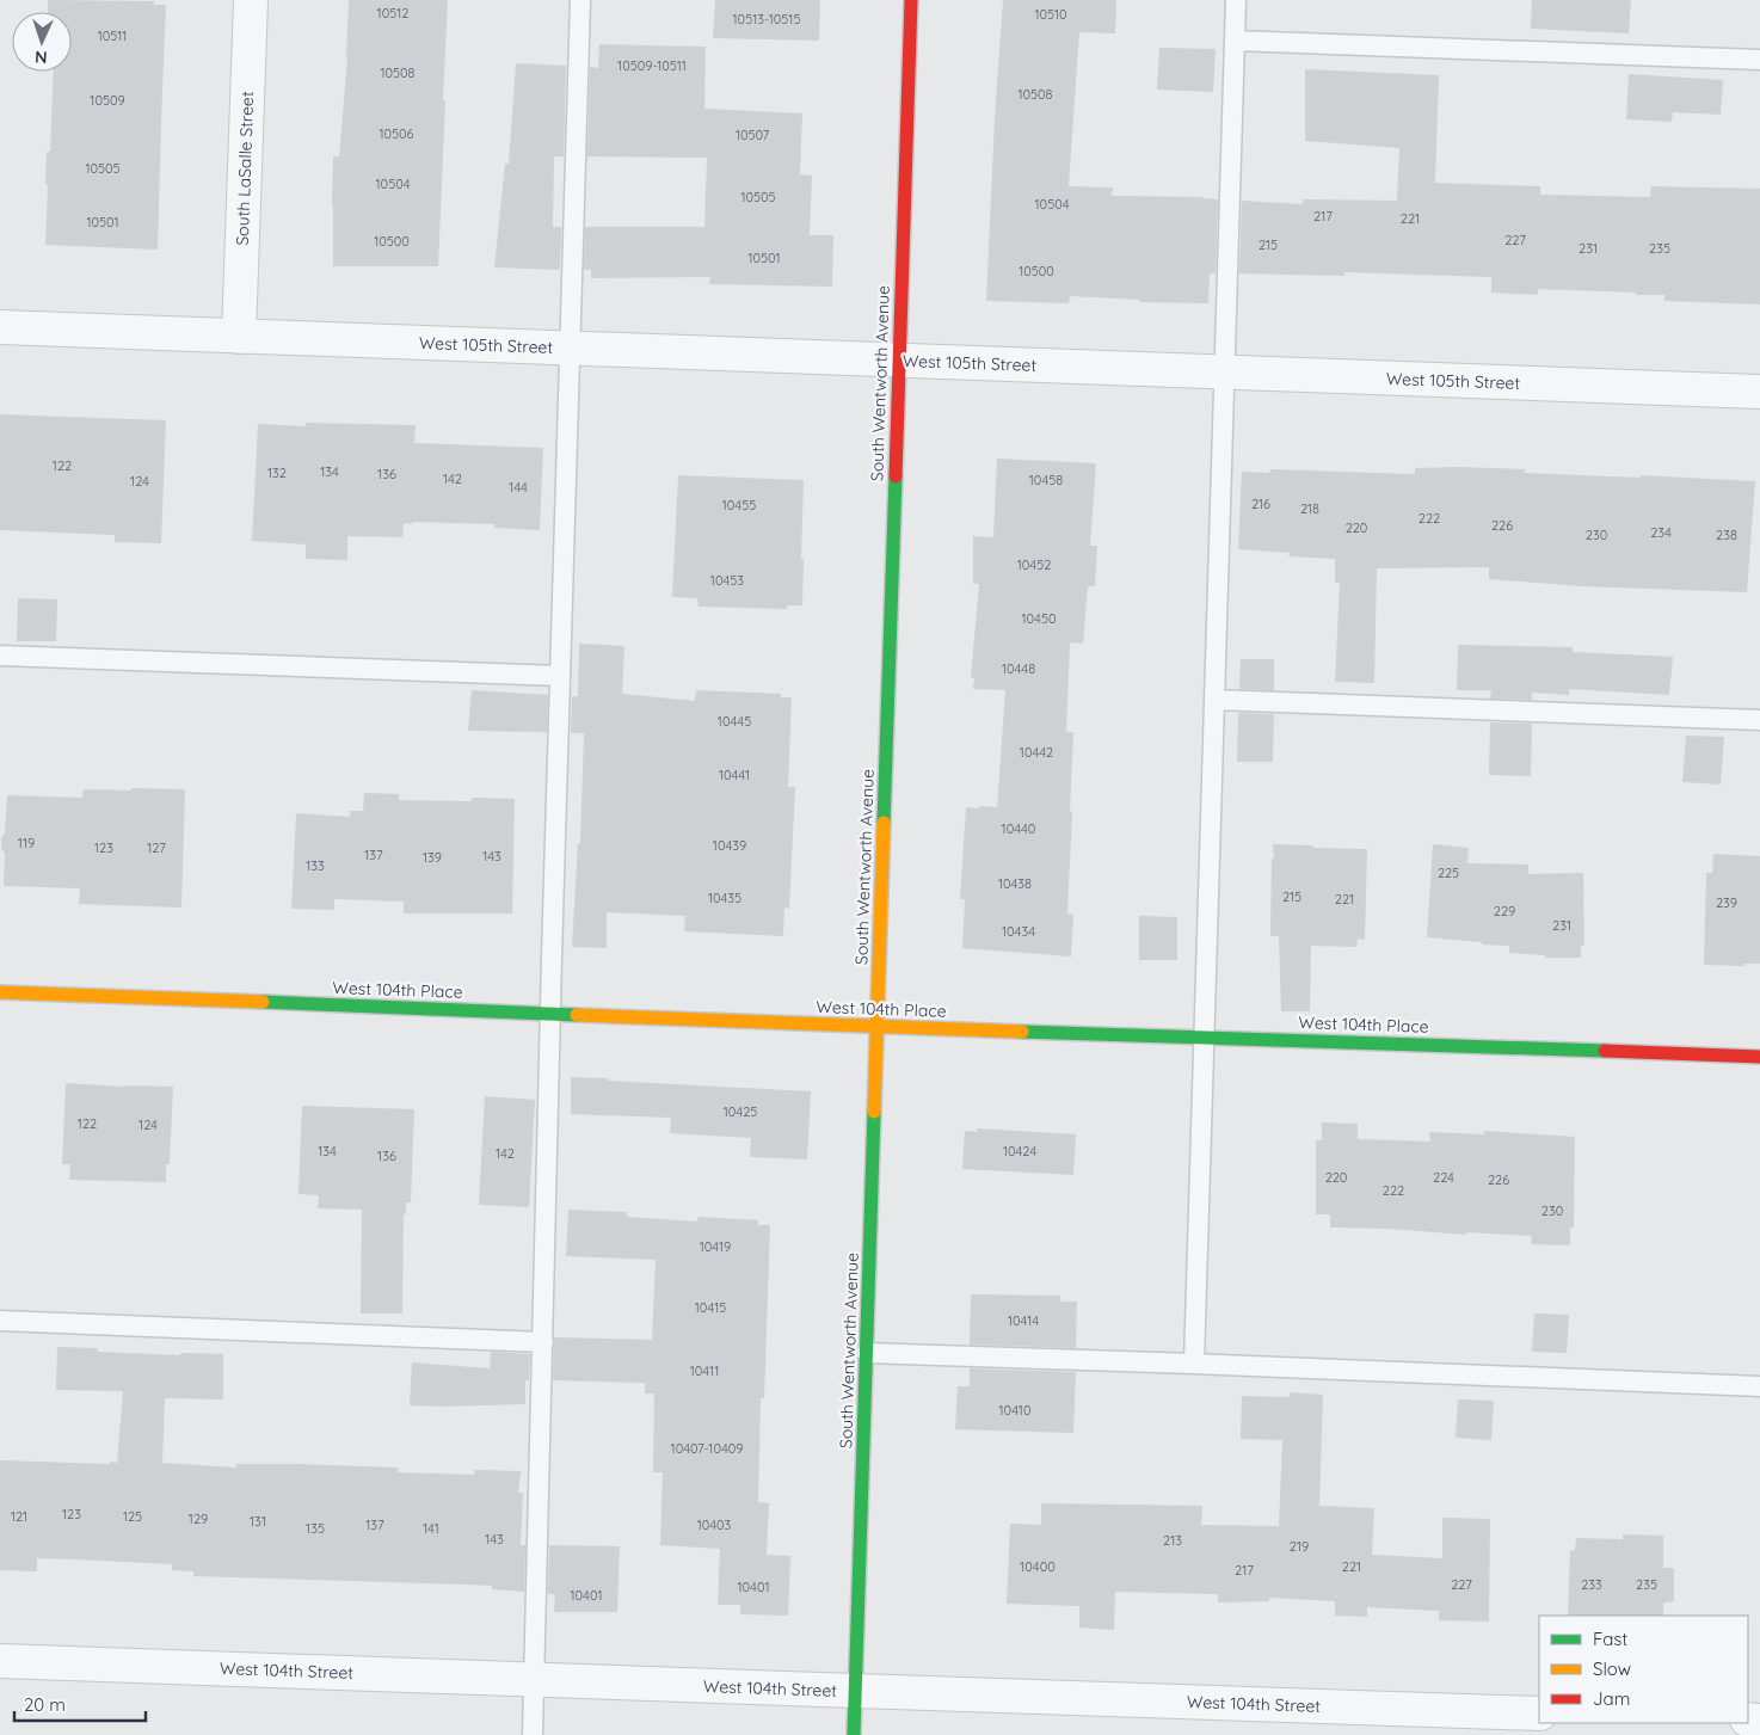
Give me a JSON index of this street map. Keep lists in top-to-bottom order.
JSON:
{
  "streets": {
    "street": [
      "South LaSalle Street",
      "West 105th Street",
      "South Wentworth Avenue",
      "West 104th Place",
      "West 104th Street"
    ]
  },
  "crossings": [
    ["South LaSalle Street", "West 105th Street"],
    ["West 105th Street", "South Wentworth Avenue"],
    ["South Wentworth Avenue", "West 104th Place"],
    ["South Wentworth Avenue", "West 104th Street"]
  ],
  "house_numbers": [
    "10512",
    "10510",
    "10513-10515",
    "10511",
    "10509-10511",
    "10508",
    "10508",
    "10509",
    "10506",
    "10507",
    "10505",
    "10504",
    "10505",
    "10504",
    "217",
    "221",
    "10501",
    "227",
    "10500",
    "215",
    "231",
    "235",
    "10501",
    "10500",
    "122",
    "134",
    "132",
    "136",
    "142",
    "10458",
    "124",
    "144",
    "216",
    "10455",
    "218",
    "222",
    "226",
    "220",
    "234",
    "230",
    "238",
    "10452",
    "10453",
    "10450",
    "10448",
    "10445",
    "10442",
    "10441",
    "10440",
    "119",
    "10439",
    "123",
    "127",
    "137",
    "143",
    "139",
    "133",
    "225",
    "10438",
    "215",
    "10435",
    "221",
    "239",
    "229",
    "231",
    "10434",
    "10425",
    "122",
    "124",
    "134",
    "10424",
    "142",
    "136",
    "220",
    "224",
    "226",
    "222",
    "230",
    "10419",
    "10415",
    "10414",
    "10411",
    "10410",
    "10407-10409",
    "123",
    "121",
    "125",
    "129",
    "131",
    "137",
    "10403",
    "135",
    "141",
    "143",
    "213",
    "219",
    "10400",
    "221",
    "217",
    "227",
    "233",
    "235",
    "10401",
    "10401"
  ],
  "legend": ["Fast", "Slow", "Jam"],
  "scale_bar": "20 m",
  "north": "bottom"
}
